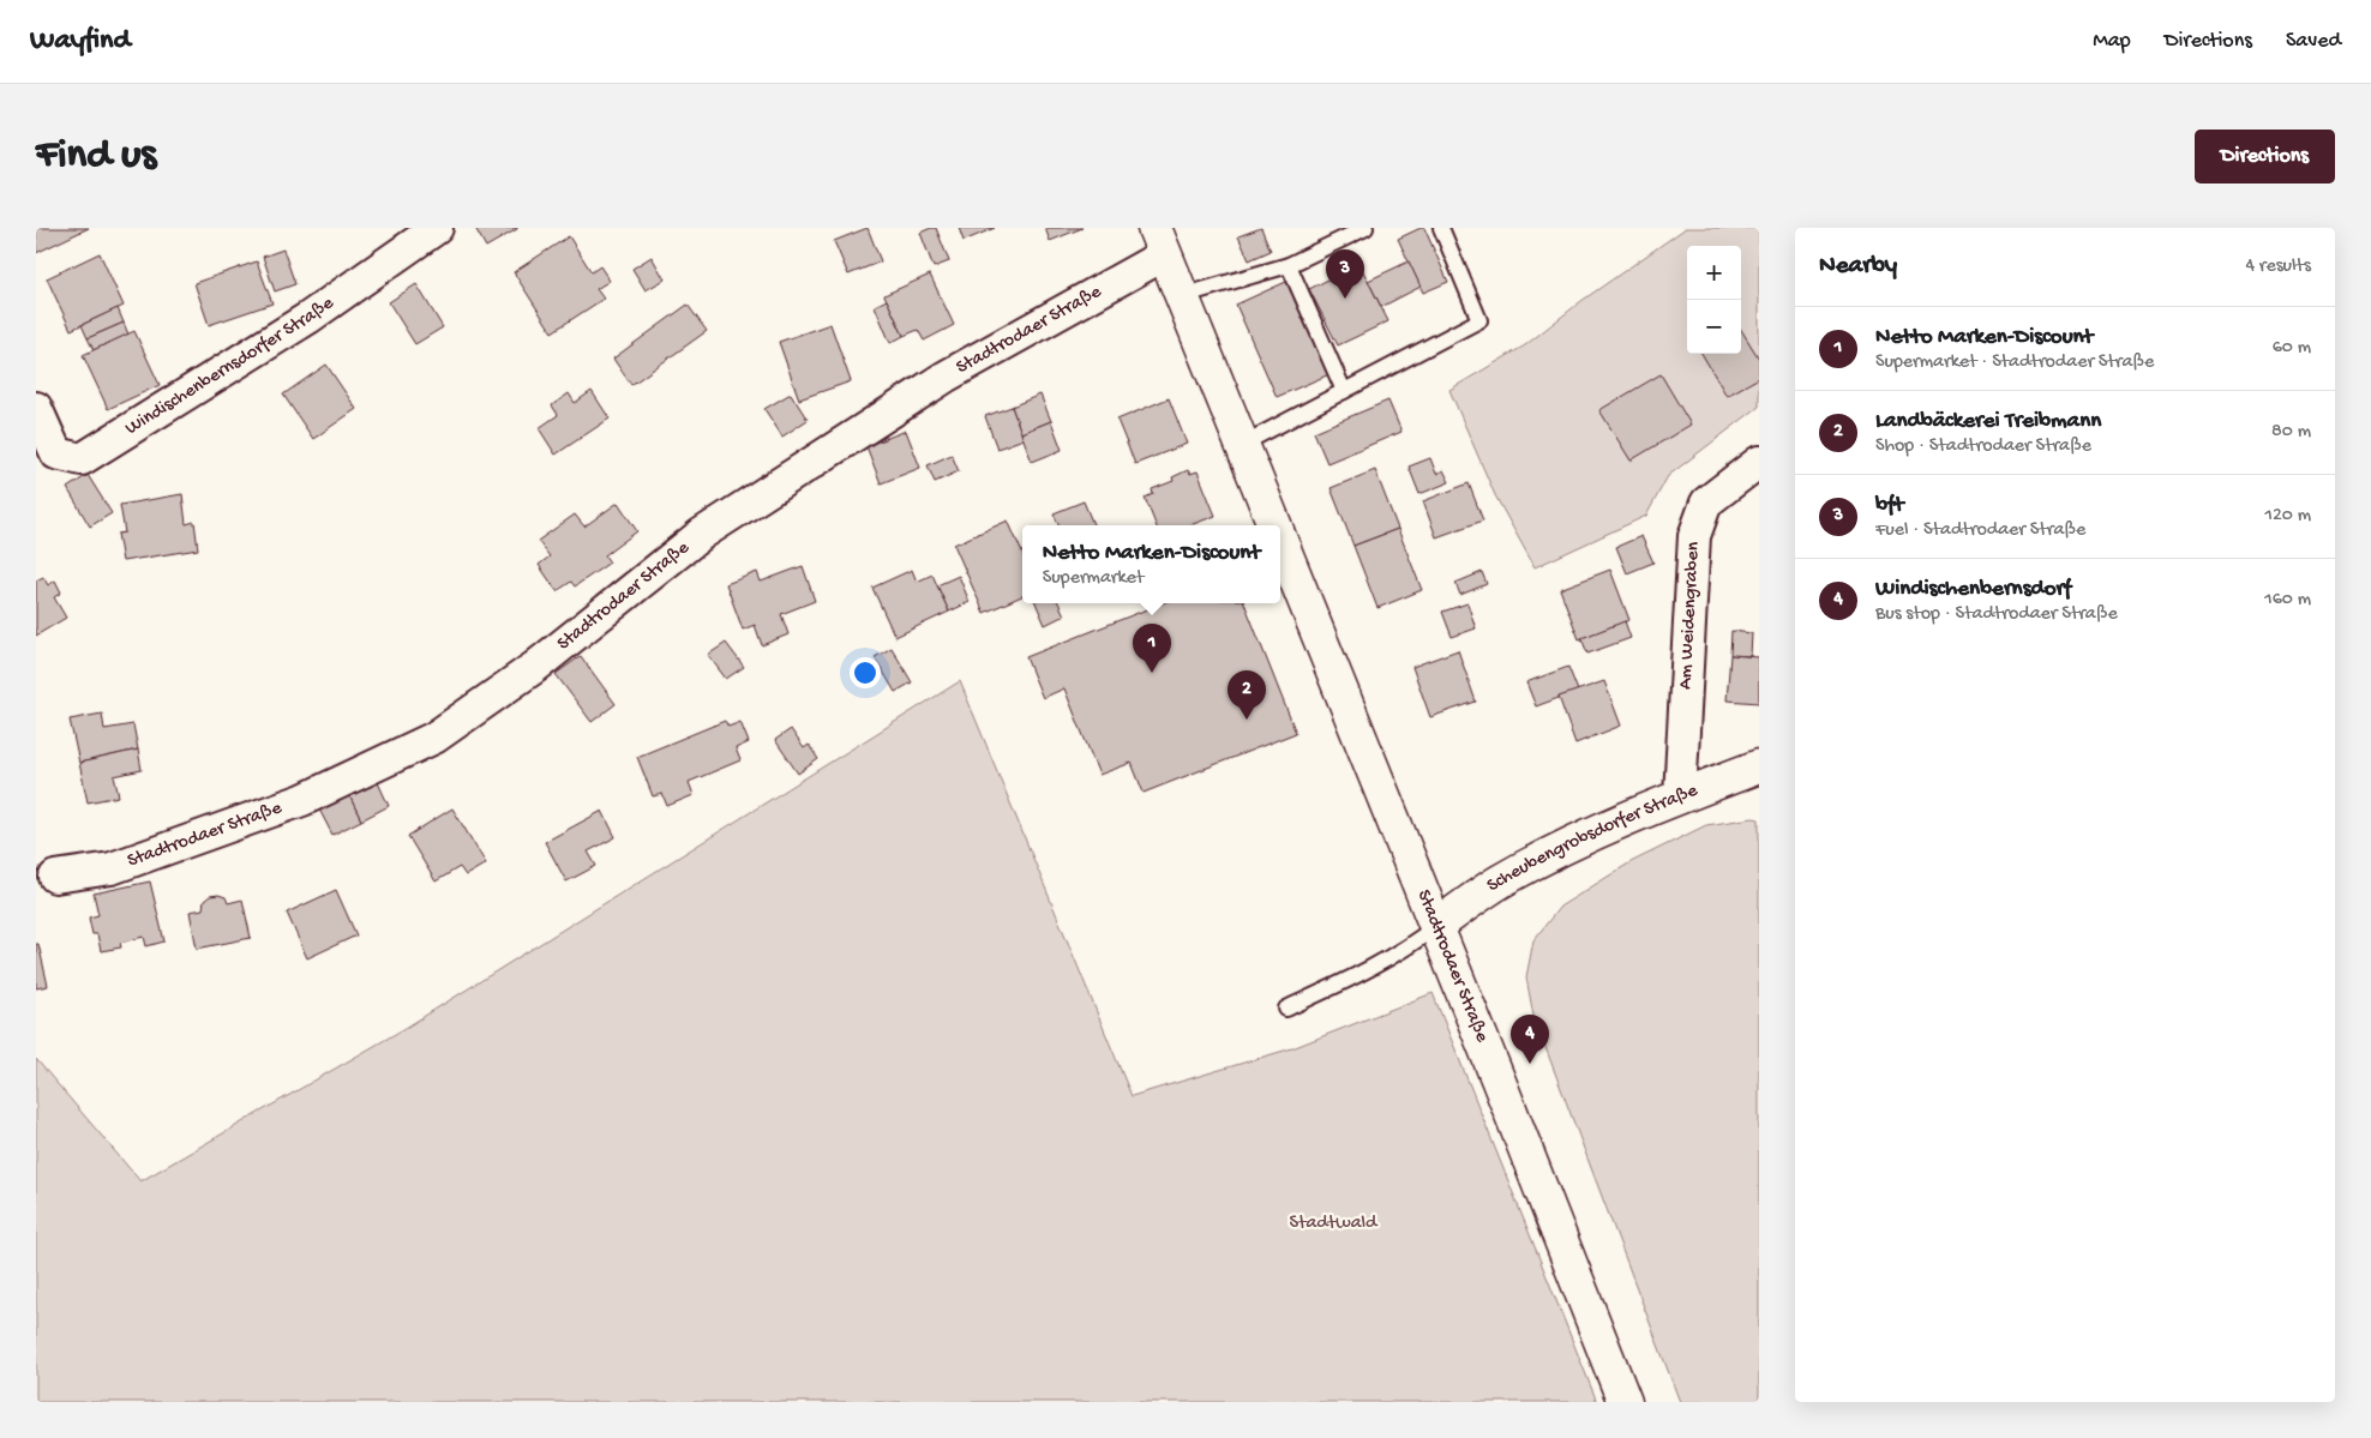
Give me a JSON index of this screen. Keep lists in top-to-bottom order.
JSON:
{
  "streets": {
    "main road": ["Stadtrodaer Straße", "Scheubengrobsdorfer Straße"],
    "street": ["Windischenbernsdorfer Straße", "Am Weidengraben"]
  },
  "crossings": [
    ["Stadtrodaer Straße", "Scheubengrobsdorfer Straße"],
    ["Am Weidengraben", "Scheubengrobsdorfer Straße"]
  ],
  "parks": ["Stadtwald"],
  "page": {
    "header": "Wayfind",
    "nav": ["Map", "Directions", "Saved"],
    "buttons": "Directions",
    "title": "Find us",
    "heading": ["Nearby", "4 results"],
    "map_buttons": ["+", "−"],
    "pins": [
      "3",
      "1",
      "2",
      "4"
    ],
    "list": [
      {
        "mark": "1",
        "name": "Netto Marken-Discount",
        "note": "Supermarket · Stadtrodaer Straße",
        "value": "60 m"
      },
      {
        "mark": "2",
        "name": "Landbäckerei Treibmann",
        "note": "Shop · Stadtrodaer Straße",
        "value": "80 m"
      },
      {
        "mark": "3",
        "name": "bft",
        "note": "Fuel · Stadtrodaer Straße",
        "value": "120 m"
      },
      {
        "mark": "4",
        "name": "Windischenbernsdorf",
        "note": "Bus stop · Stadtrodaer Straße",
        "value": "160 m"
      }
    ],
    "popup": ["Netto Marken-Discount", "Supermarket"]
  }
}
